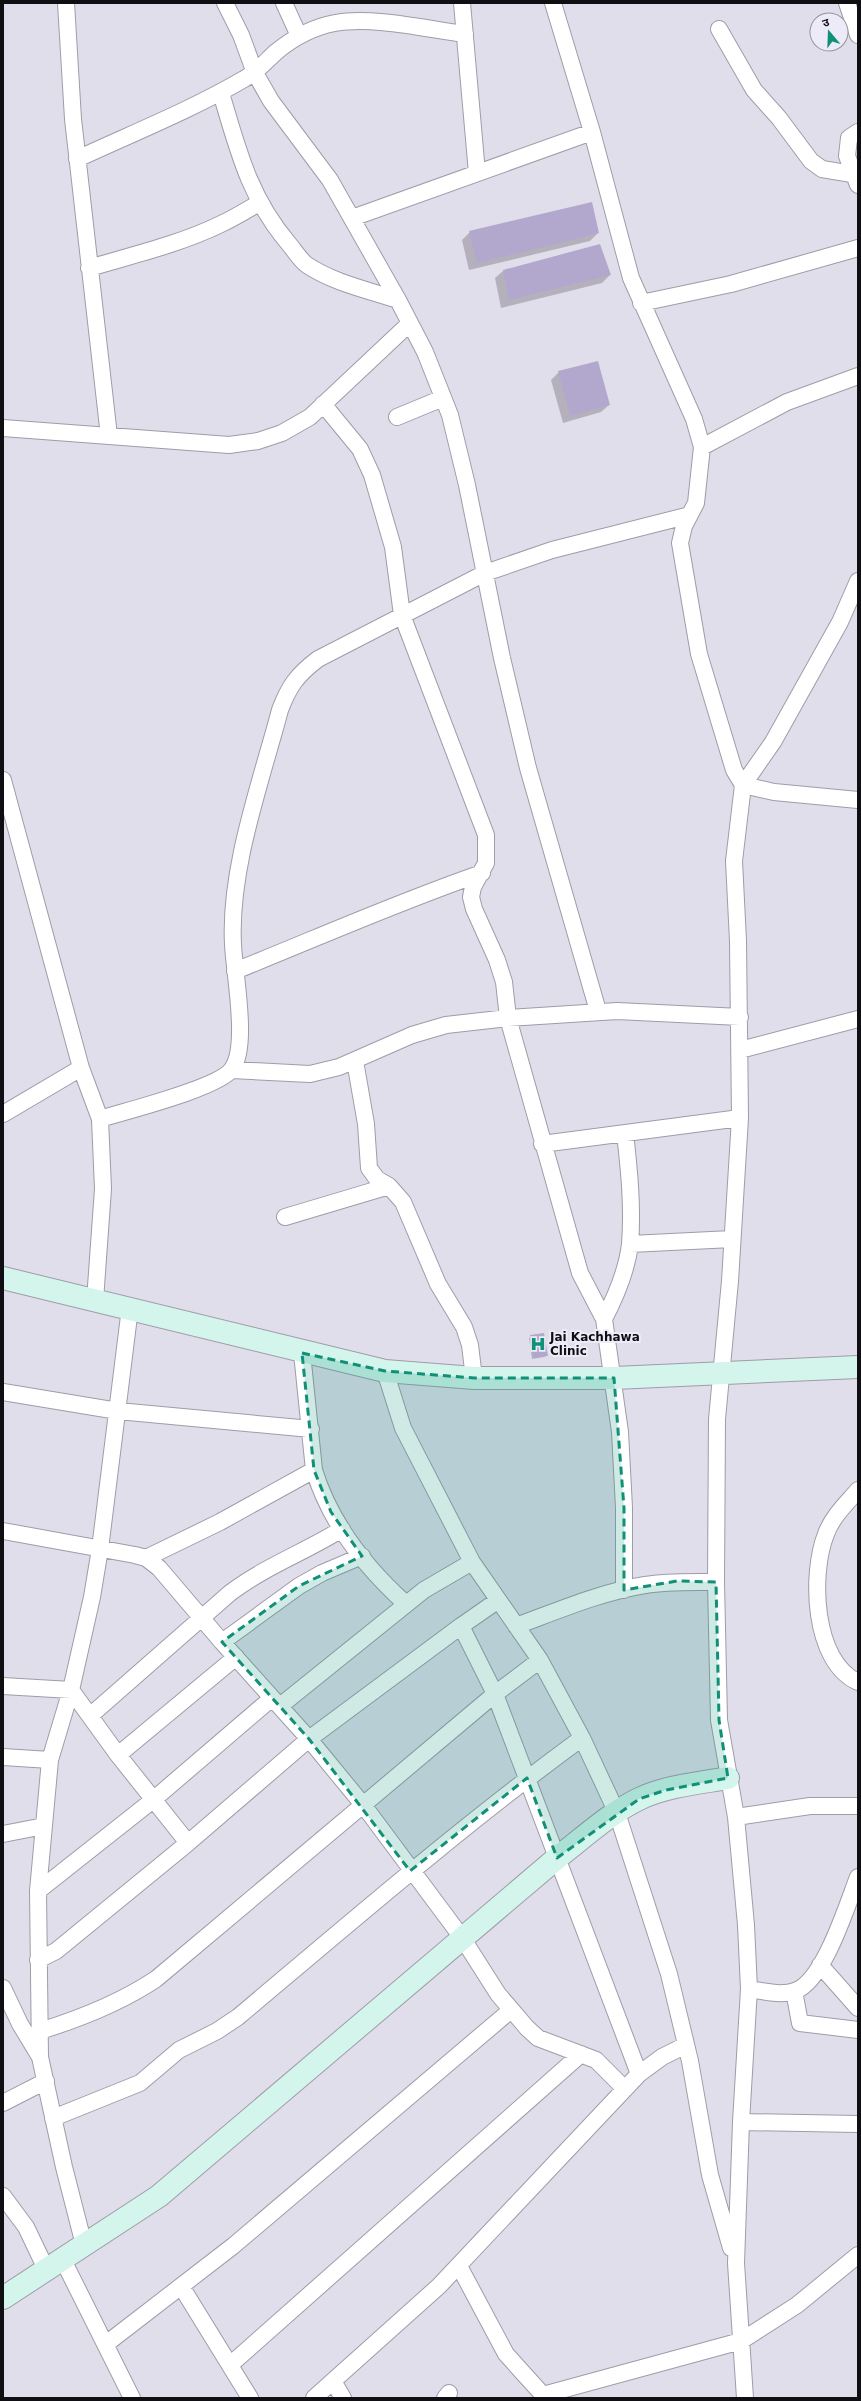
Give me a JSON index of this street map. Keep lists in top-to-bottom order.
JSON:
{
  "places": {
    "hospital": ["Jai Kachhawa Clinic"]
  },
  "north": "top"
}
